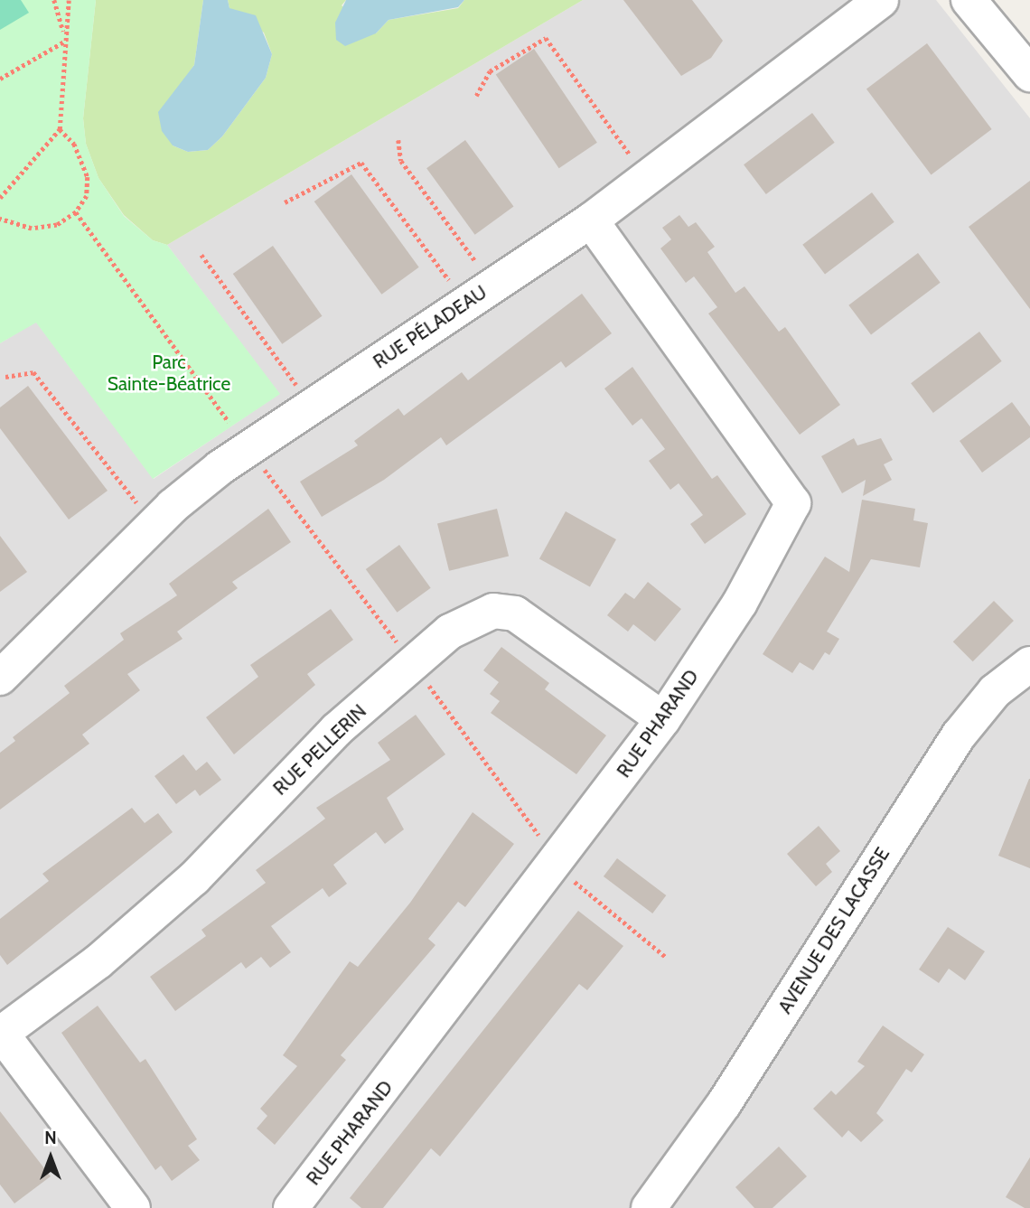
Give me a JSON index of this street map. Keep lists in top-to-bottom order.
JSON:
{
  "streets": {
    "street": [
      "RUE PÉLADEAU",
      "RUE PHARAND",
      "RUE PELLERIN",
      "AVENUE DES LACASSE"
    ]
  },
  "crossings": [
    ["RUE PÉLADEAU", "RUE PHARAND"],
    ["RUE PHARAND", "RUE PELLERIN"]
  ],
  "parks": ["Parc Sainte-Béatrice"],
  "north": "top"
}
